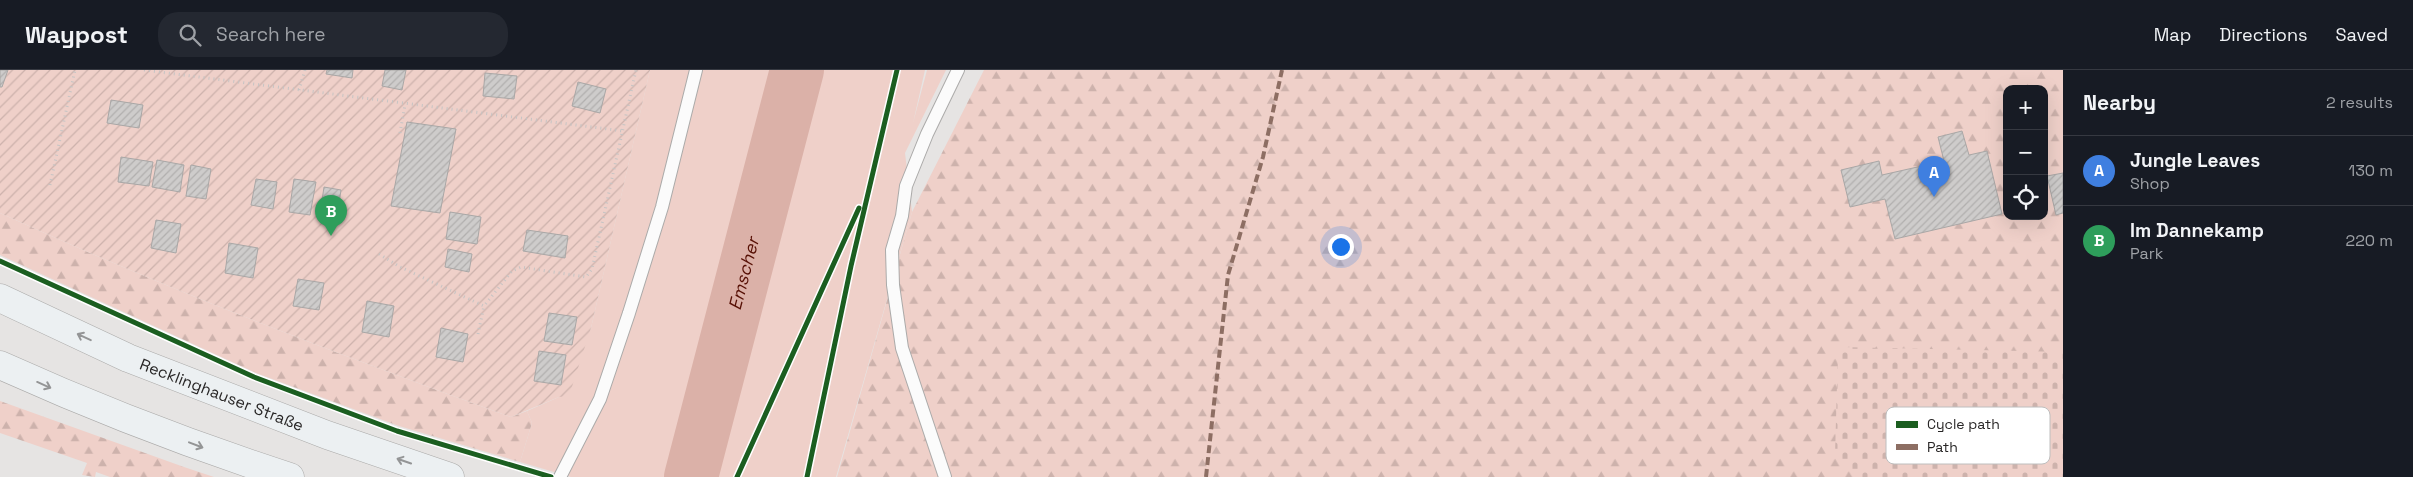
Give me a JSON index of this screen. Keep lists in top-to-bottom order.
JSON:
{
  "streets": {
    "main road": ["Recklinghauser Straße"]
  },
  "water": ["Emscher"],
  "legend": ["Cycle path", "Path"],
  "page": {
    "header": "Waypost",
    "search": "Search here",
    "nav": ["Map", "Directions", "Saved"],
    "heading": ["Nearby", "2 results"],
    "map_buttons": ["+", "−"],
    "list": [
      {
        "mark": "A",
        "name": "Jungle Leaves",
        "note": "Shop",
        "value": "130 m"
      },
      {
        "mark": "B",
        "name": "Im Dannekamp",
        "note": "Park",
        "value": "220 m"
      }
    ],
    "pins": ["A", "B"]
  }
}
